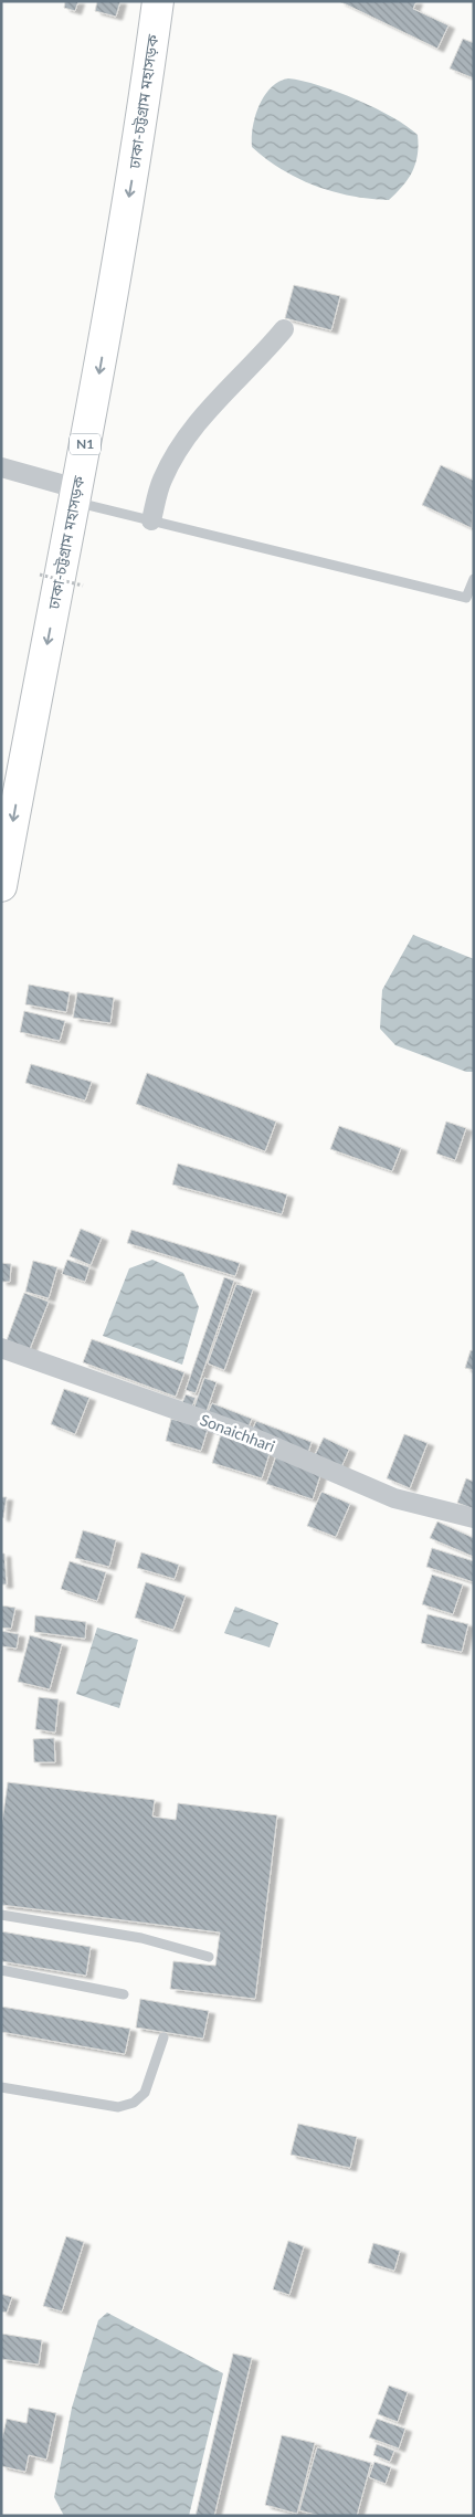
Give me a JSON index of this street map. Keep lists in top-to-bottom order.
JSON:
{
  "streets": {
    "highway": ["ঢাকা-চট্টগ্রাম মহাসড়ক", "N1"],
    "street": ["Sonaichhari"]
  },
  "one_way": ["ঢাকা-চট্টগ্রাম মহাসড়ক"]
}
